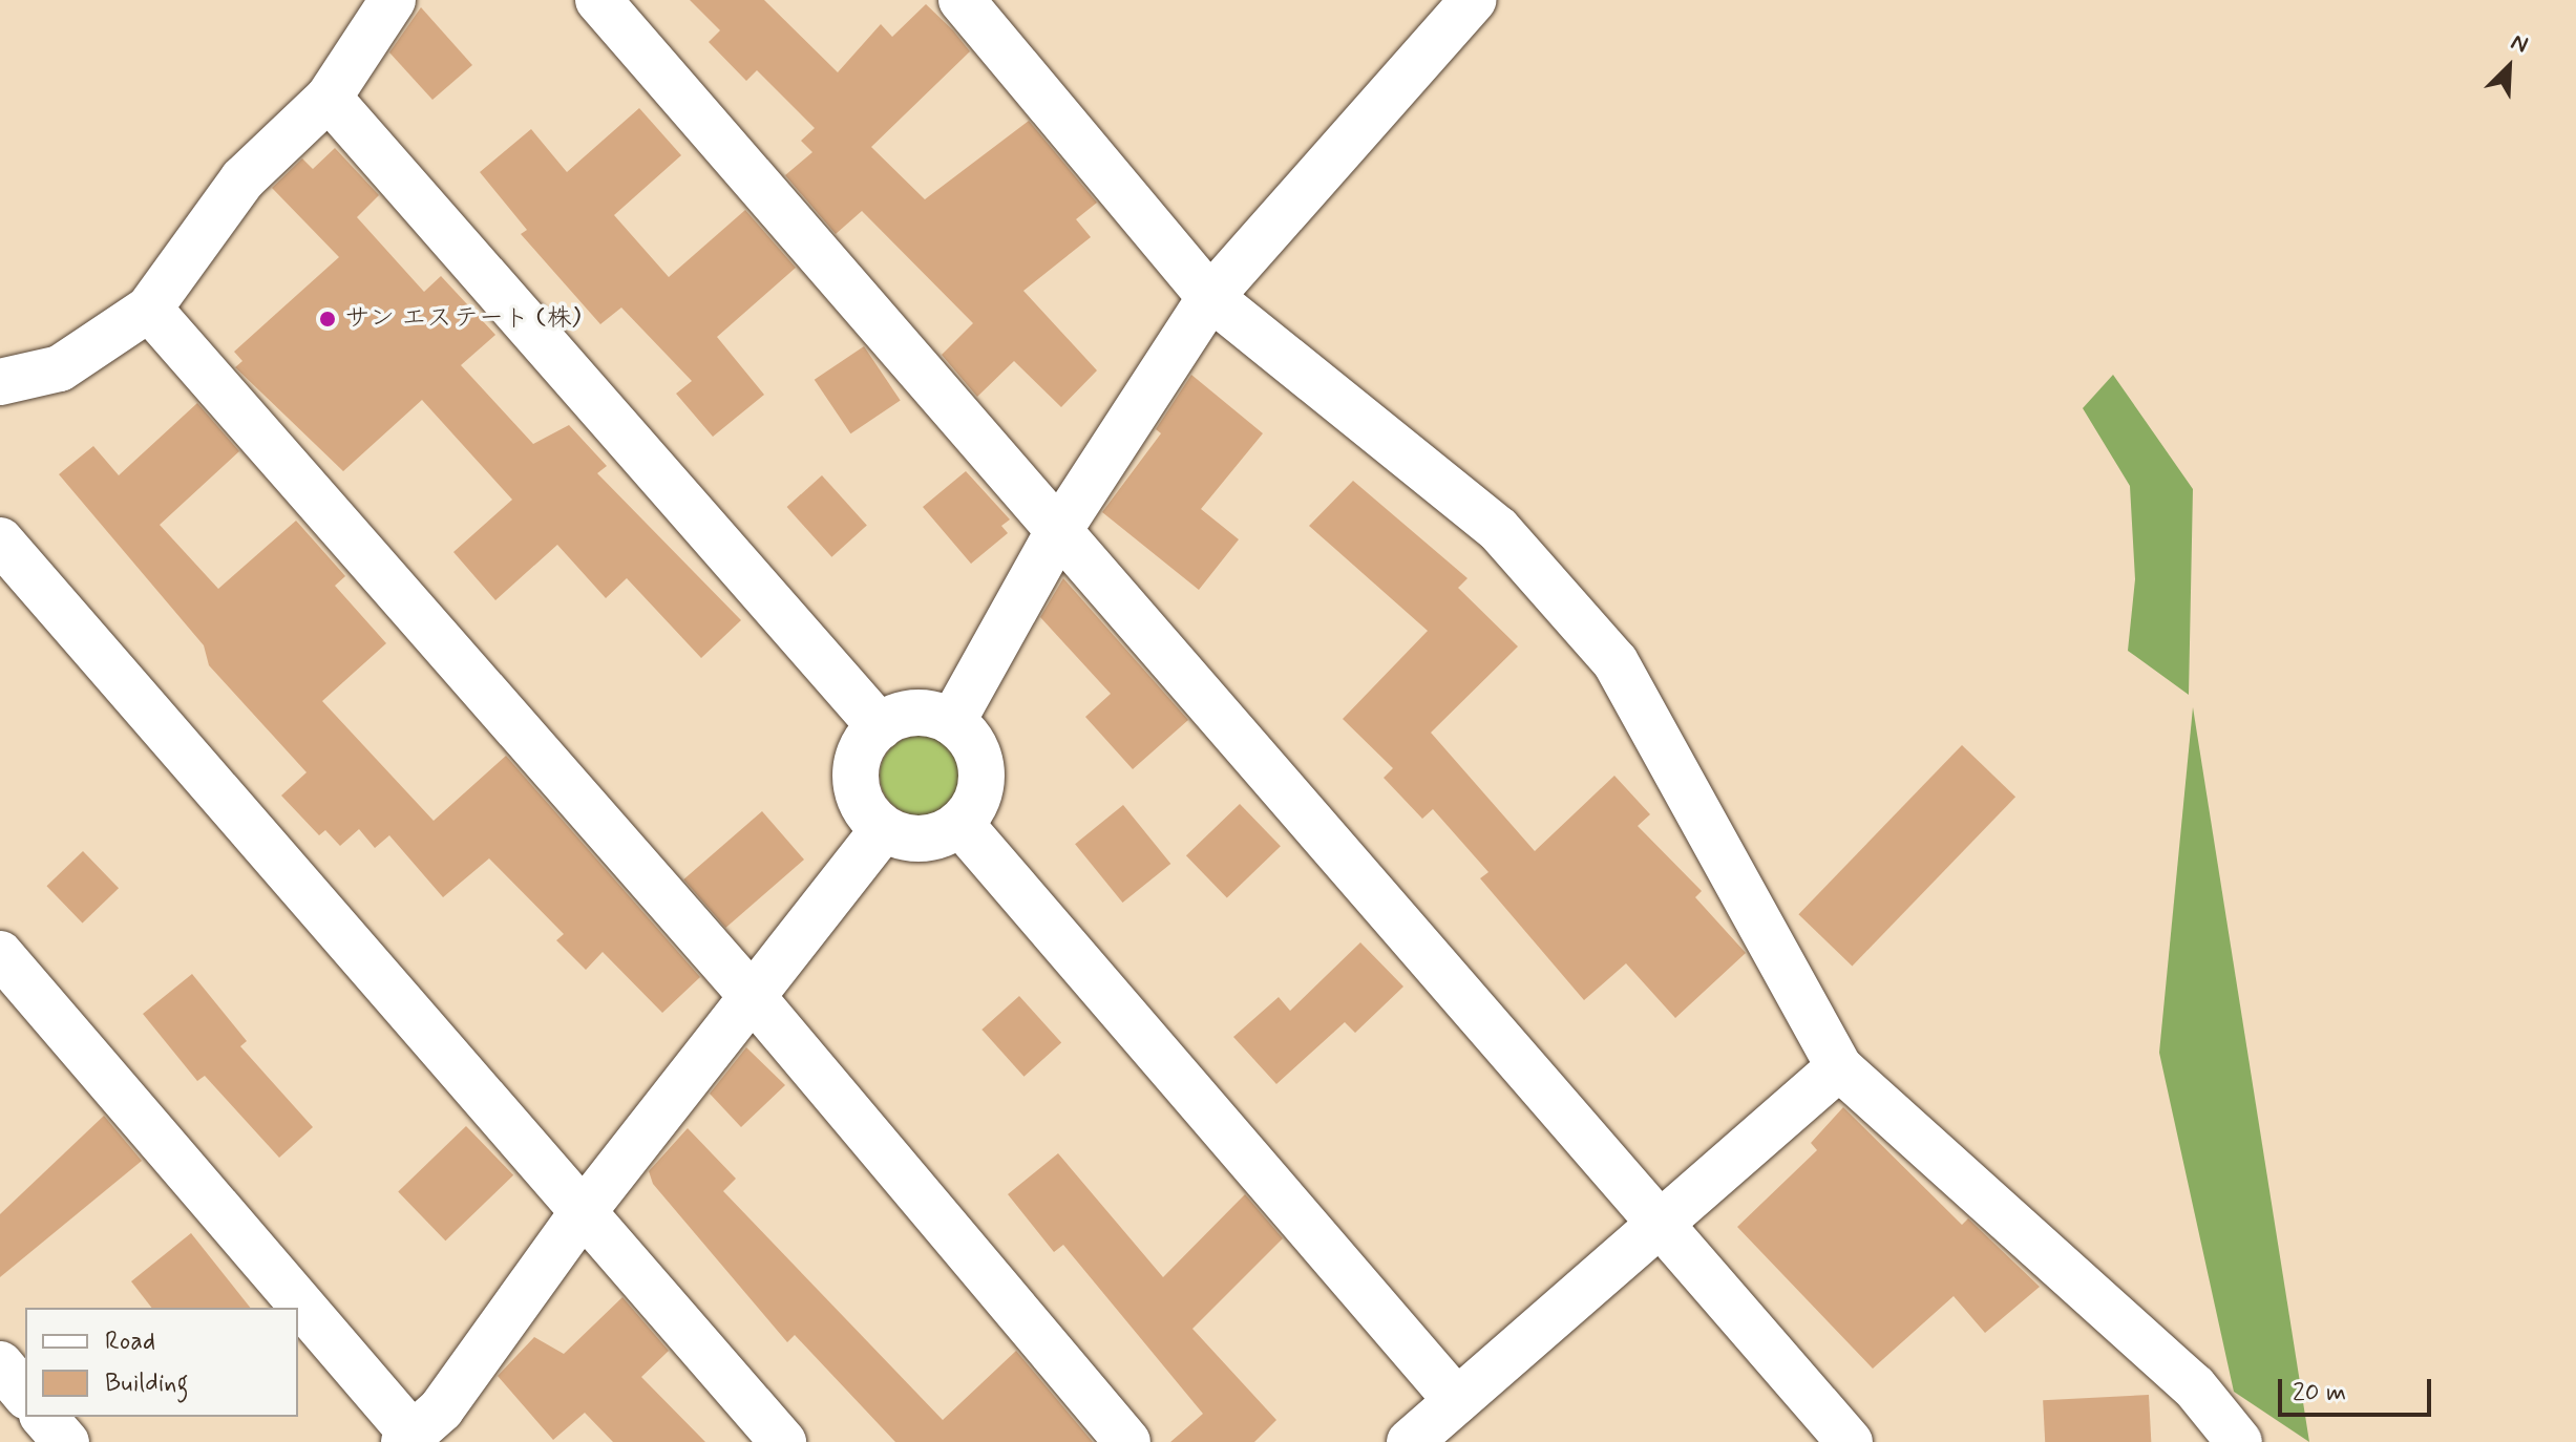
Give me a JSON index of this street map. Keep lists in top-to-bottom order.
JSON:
{
  "places": ["サン エステート (株)"],
  "legend": ["Road", "Building"],
  "scale_bar": "20 m",
  "north": "top right"
}
